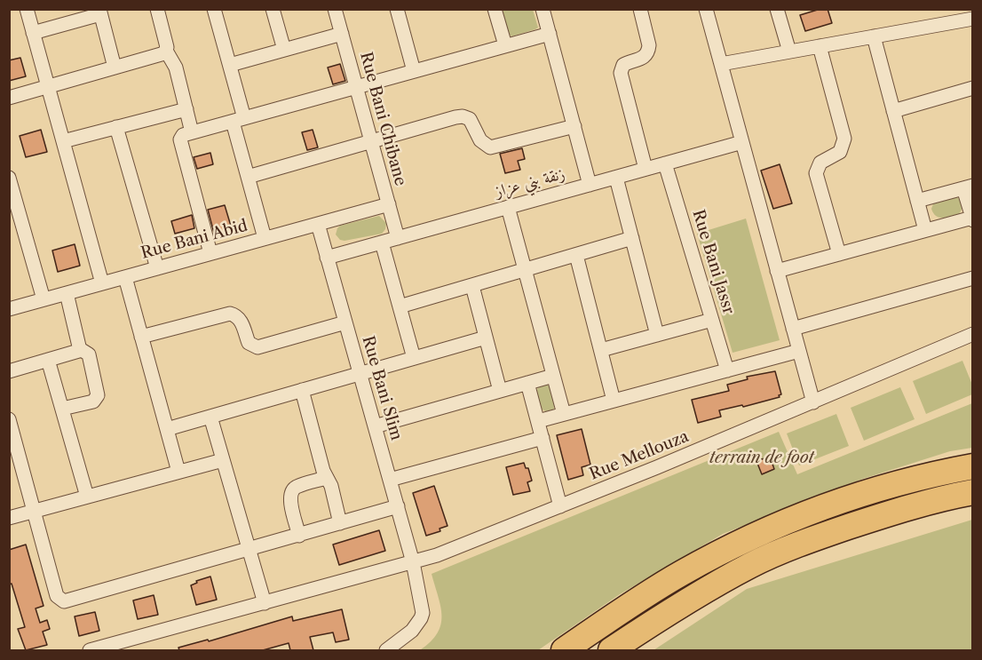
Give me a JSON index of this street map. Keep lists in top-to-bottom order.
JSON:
{
  "streets": {
    "street": [
      "Rue Bani Chibane",
      "زنقة بني عزاز",
      "Rue Bani Abid",
      "Rue Bani Jassr",
      "Rue Bani Slim",
      "Rue Mellouza"
    ]
  },
  "crossings": [
    ["Rue Bani Chibane", "زنقة بني عزاز"],
    ["Rue Bani Chibane", "Rue Bani Abid"],
    ["زنقة بني عزاز", "Rue Bani Jassr"],
    ["زنقة بني عزاز", "Rue Bani Slim"],
    ["Rue Bani Abid", "Rue Bani Slim"],
    ["Rue Bani Slim", "Rue Mellouza"]
  ],
  "parks": ["terrain de foot"]
}
